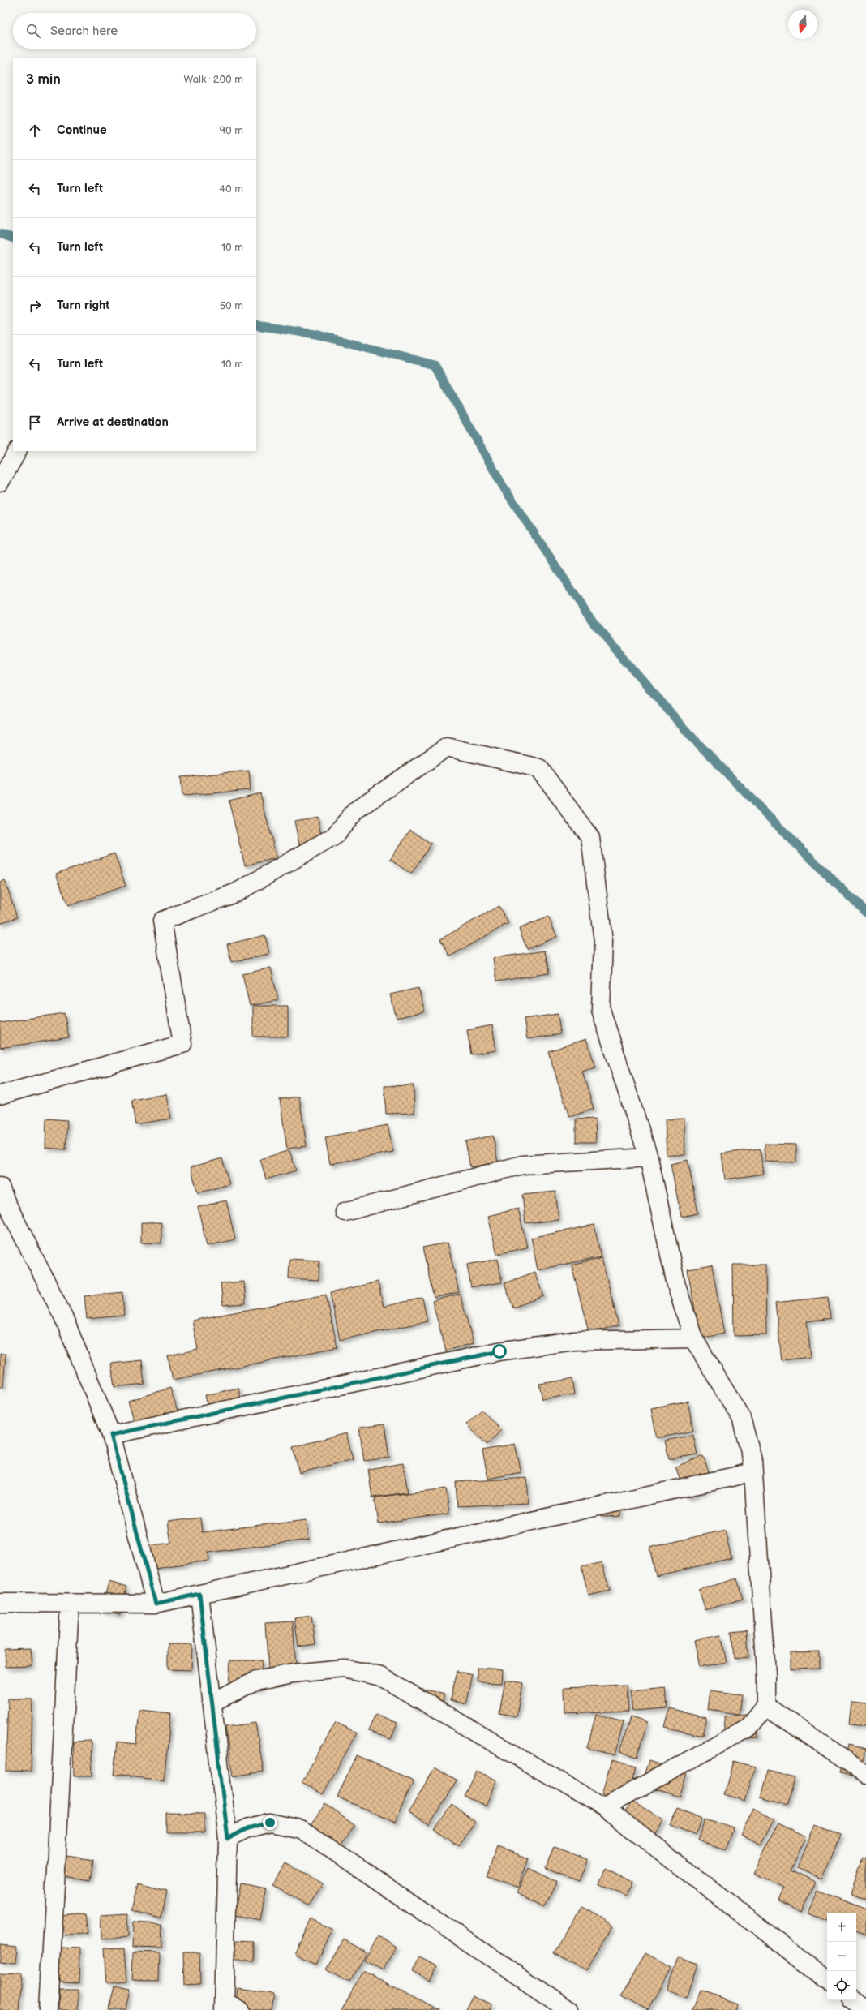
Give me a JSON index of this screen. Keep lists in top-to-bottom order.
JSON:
{
  "north": "bottom",
  "page": {
    "search": "Search here",
    "heading": ["3 min", "Walk · 200 m"],
    "list": [
      ["Continue", "90 m"],
      ["Turn left", "40 m"],
      ["Turn left", "10 m"],
      ["Turn right", "50 m"],
      ["Turn left", "10 m"],
      "Arrive at destination"
    ],
    "map_buttons": ["+", "−"]
  }
}
